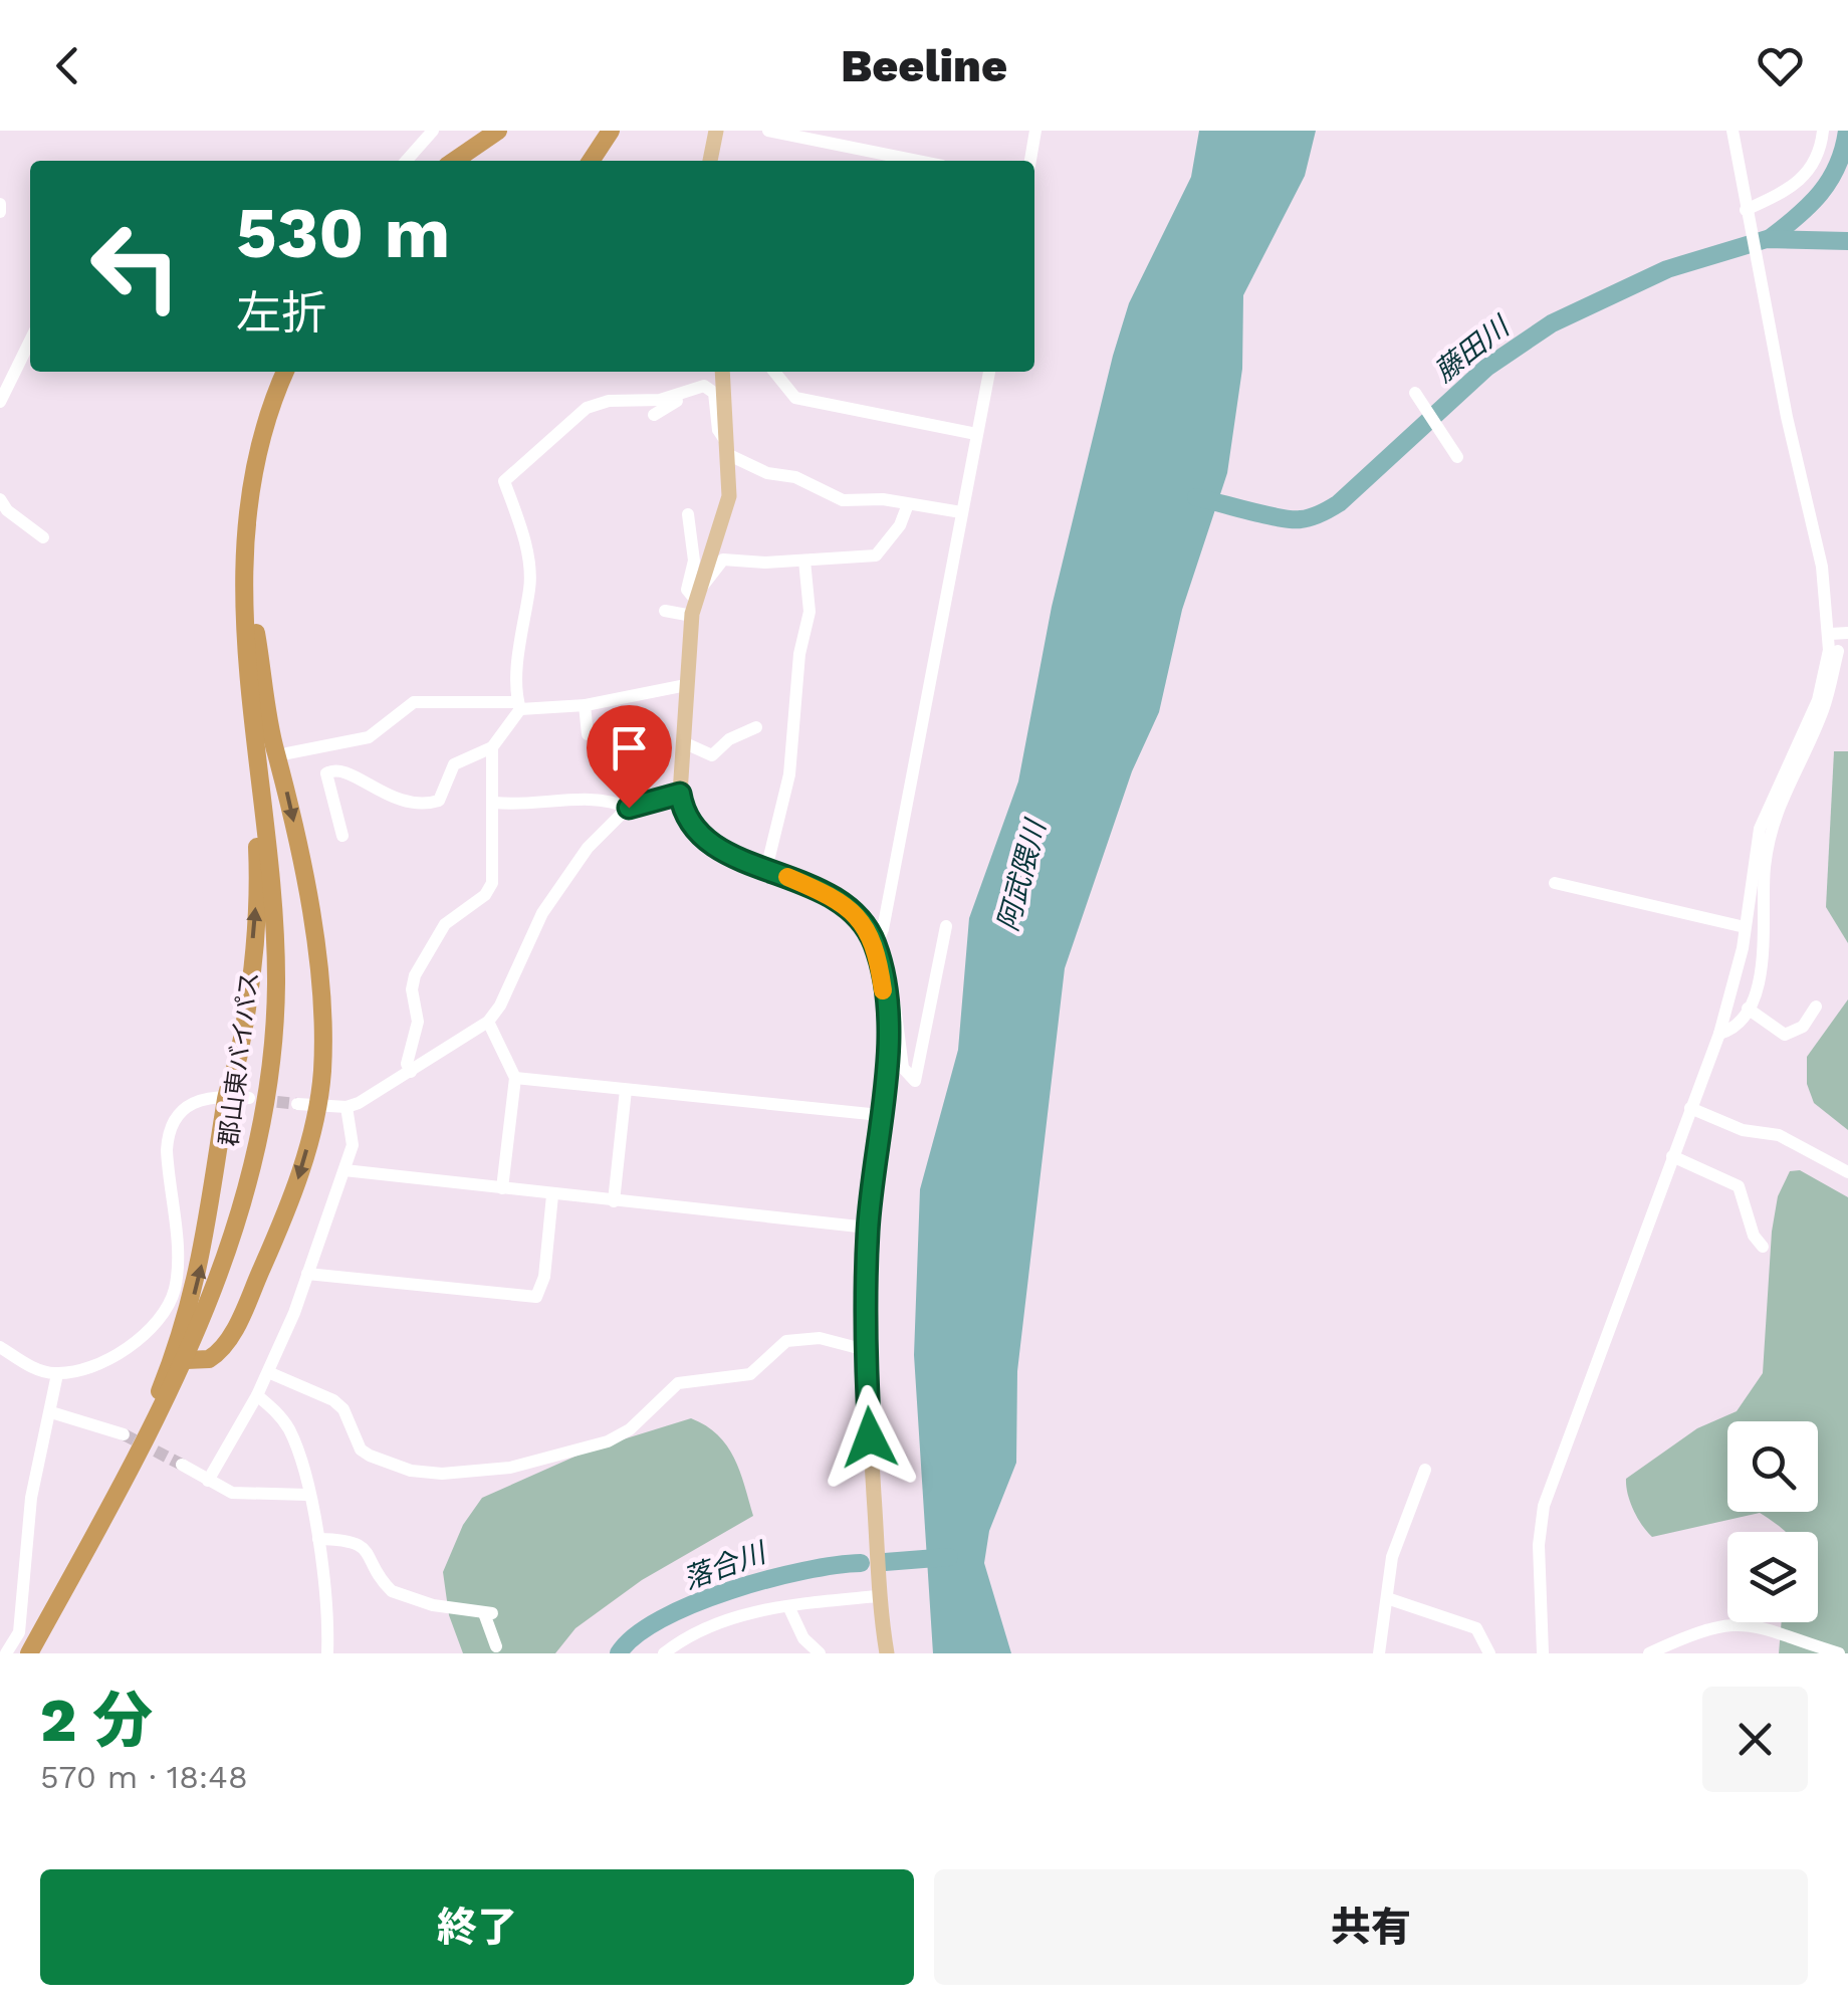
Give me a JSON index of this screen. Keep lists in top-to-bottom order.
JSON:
{
  "streets": {
    "highway": ["郡山東バイパス"]
  },
  "water": ["藤田川", "阿武隈川", "落合川"],
  "page": {
    "header": "Beeline",
    "turn": ["530 m", "左折"],
    "heading": ["2 分", "570 m · 18:48"],
    "buttons": ["終了", "共有"]
  }
}
